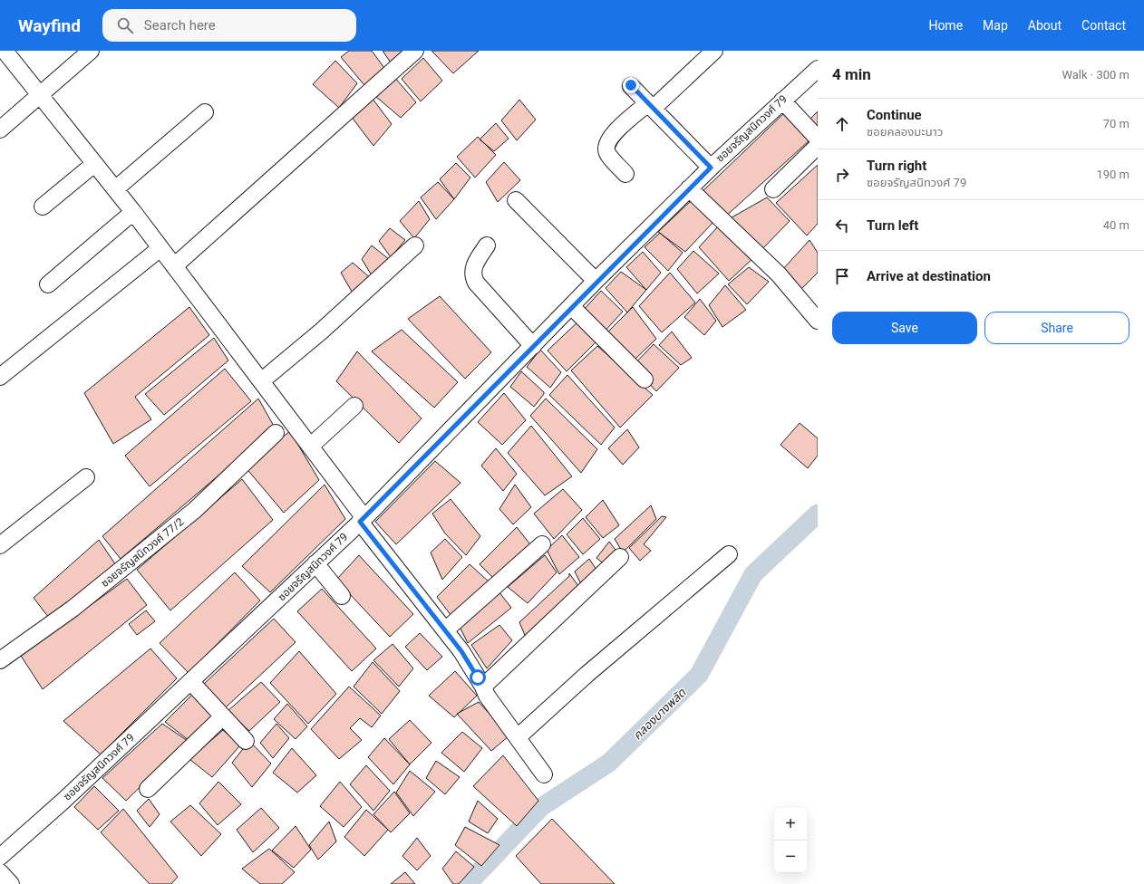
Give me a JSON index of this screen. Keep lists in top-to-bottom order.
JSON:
{
  "streets": {
    "street": ["ซอยจรัญสนิทวงศ์ 79", "ซอยจรัญสนิทวงศ์ 77/2"]
  },
  "water": ["คลองบางพลัด"],
  "page": {
    "header": "Wayfind",
    "search": "Search here",
    "nav": [
      "Home",
      "Map",
      "About",
      "Contact"
    ],
    "heading": ["4 min", "Walk · 300 m"],
    "list": [
      ["Continue", "ซอยคลองมะนาว", "70 m"],
      ["Turn right", "ซอยจรัญสนิทวงศ์ 79", "190 m"],
      ["Turn left", "40 m"],
      "Arrive at destination"
    ],
    "buttons": ["Save", "Share"],
    "map_buttons": ["+", "−"]
  }
}
